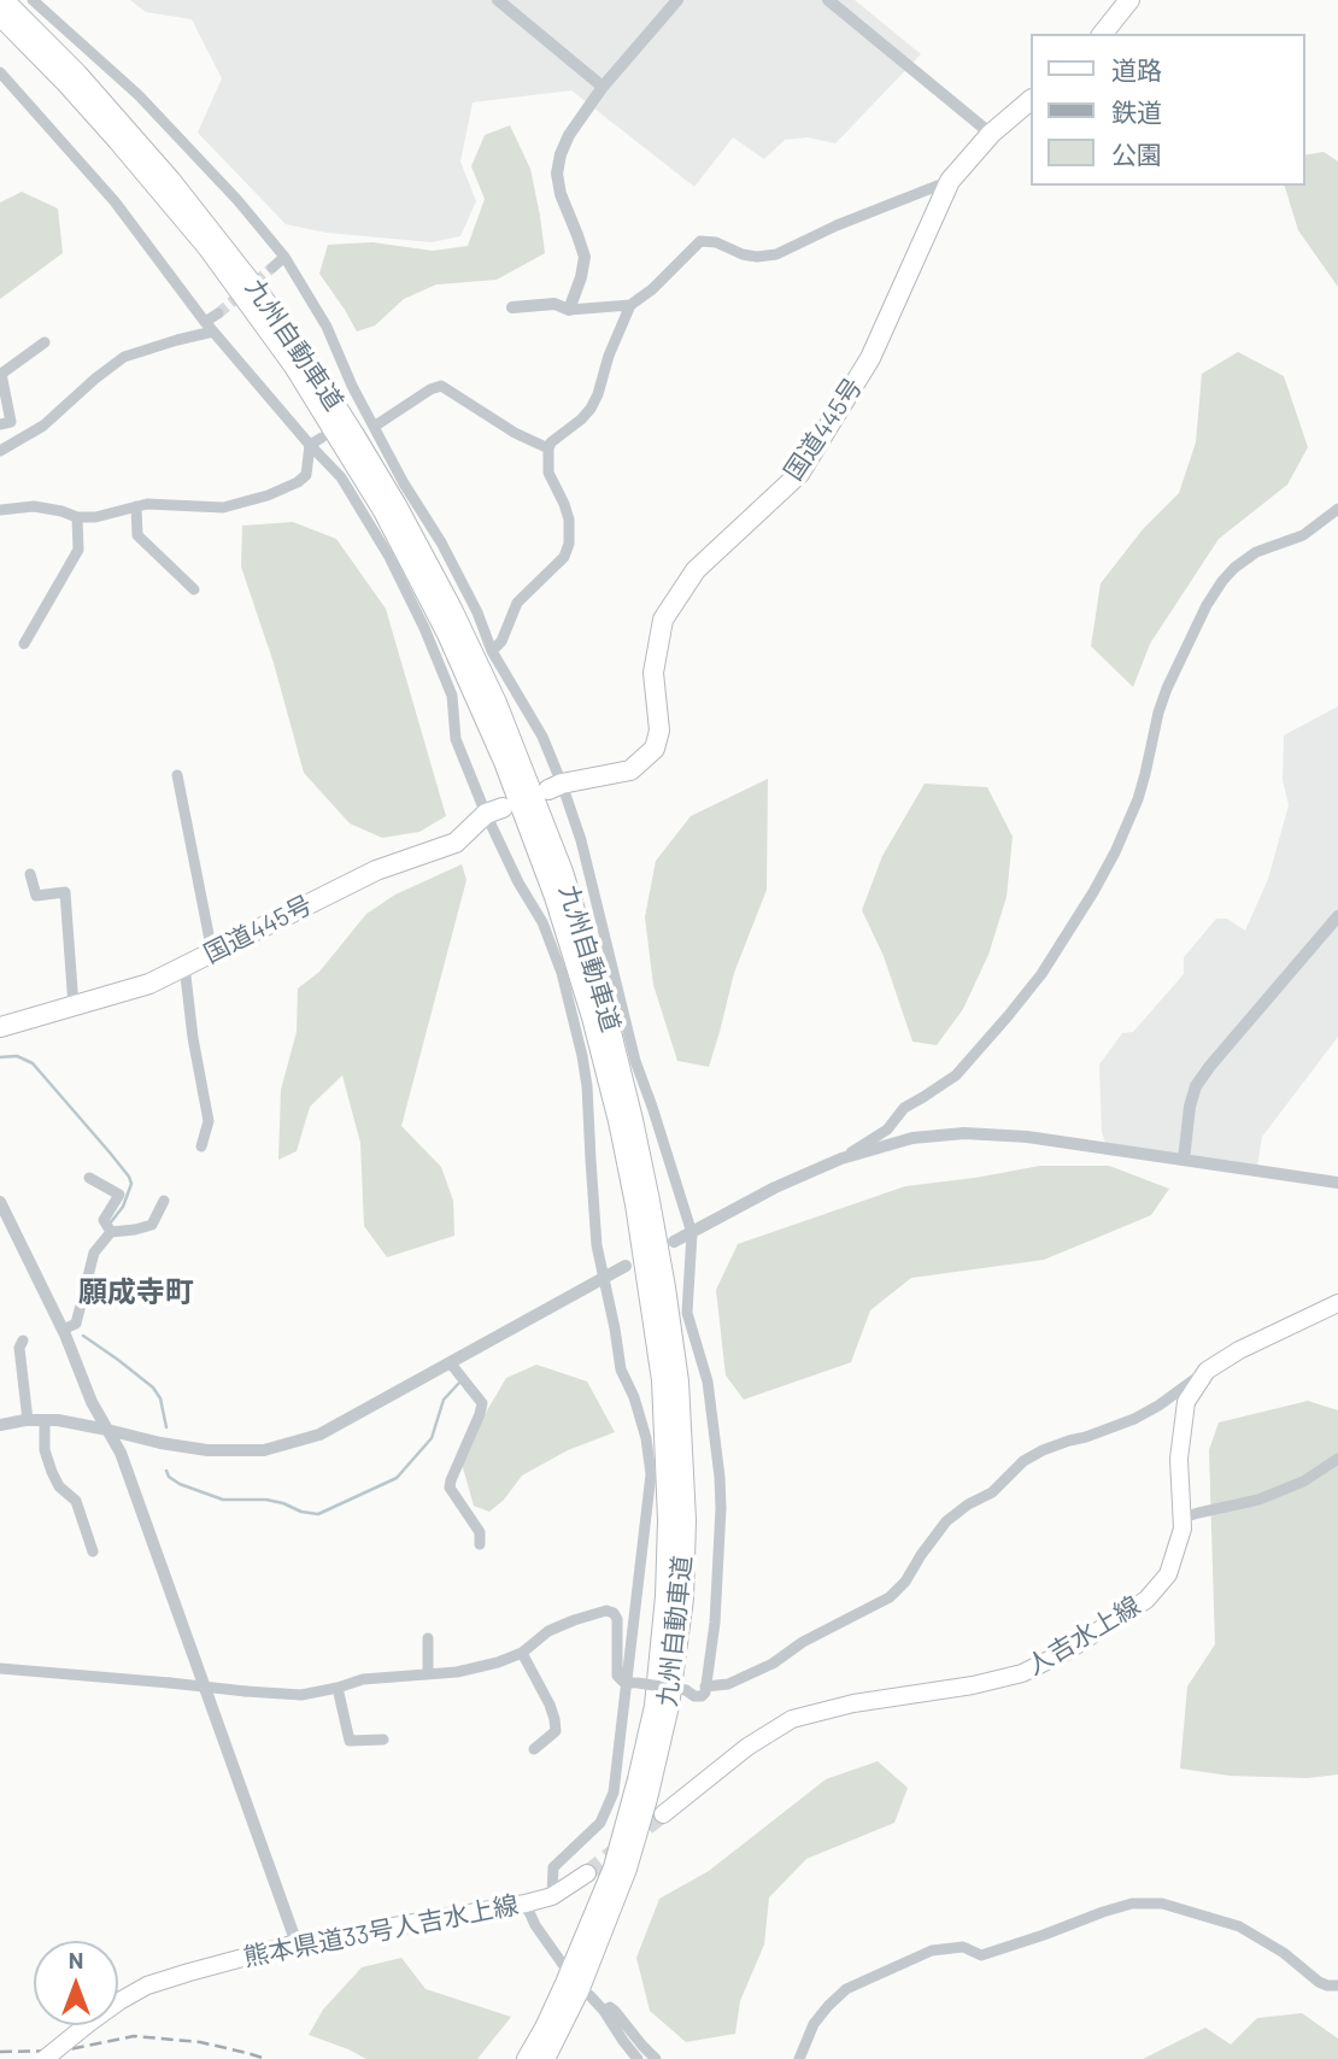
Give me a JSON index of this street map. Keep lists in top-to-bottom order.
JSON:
{
  "streets": {
    "highway": ["九州自動車道", "国道445号"],
    "main road": ["人吉水上線", "熊本県道33号人吉水上線"]
  },
  "districts": ["願成寺町"],
  "legend": ["道路", "鉄道", "公園"],
  "north": "top"
}
